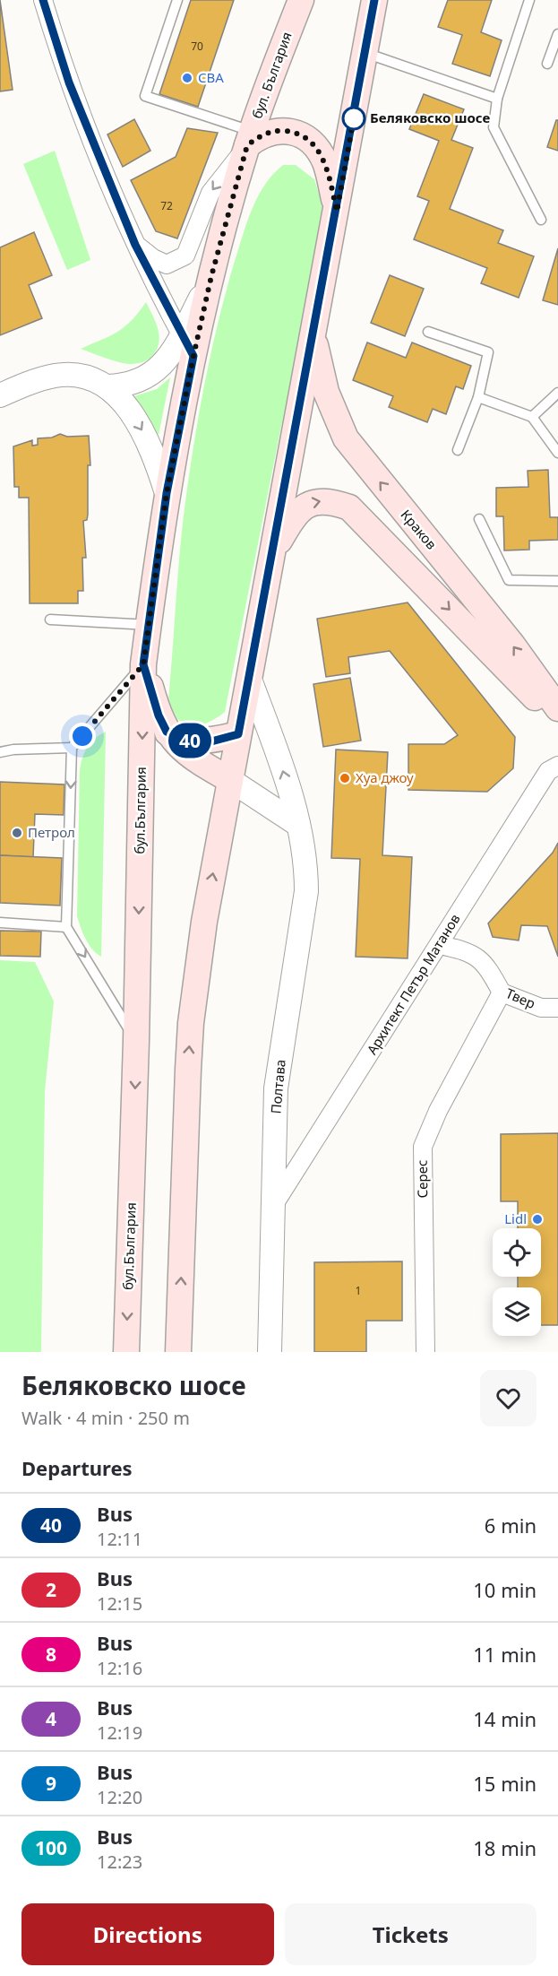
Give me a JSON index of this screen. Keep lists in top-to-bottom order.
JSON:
{
  "streets": {
    "main road": ["бул. България", "Краков", "бул.България"],
    "street": [
      "Архитект Петър Матанов",
      "Твер",
      "Полтава",
      "Серес"
    ]
  },
  "crossings": [
    ["бул. България", "бул.България"],
    ["Архитект Петър Матанов", "Твер"],
    ["Архитект Петър Матанов", "Полтава"],
    ["Твер", "Серес"]
  ],
  "one_way": ["Краков"],
  "places": [
    "CBA",
    "Беляковско шосе",
    "Хуа джоу",
    "Петрол",
    "Lidl"
  ],
  "lines": ["bus line 40"],
  "house_numbers": ["70", "72", "1"],
  "page": {
    "on_map": "40",
    "heading": [
      ["Беляковско шосе", "Walk · 4 min · 250 m"],
      "Departures"
    ],
    "list": [
      {
        "mark": "40",
        "name": "Bus",
        "note": "12:11",
        "value": "6 min"
      },
      {
        "mark": "2",
        "name": "Bus",
        "note": "12:15",
        "value": "10 min"
      },
      {
        "mark": "8",
        "name": "Bus",
        "note": "12:16",
        "value": "11 min"
      },
      {
        "mark": "4",
        "name": "Bus",
        "note": "12:19",
        "value": "14 min"
      },
      {
        "mark": "9",
        "name": "Bus",
        "note": "12:20",
        "value": "15 min"
      },
      {
        "mark": "100",
        "name": "Bus",
        "note": "12:23",
        "value": "18 min"
      }
    ],
    "buttons": ["Directions", "Tickets"]
  }
}
